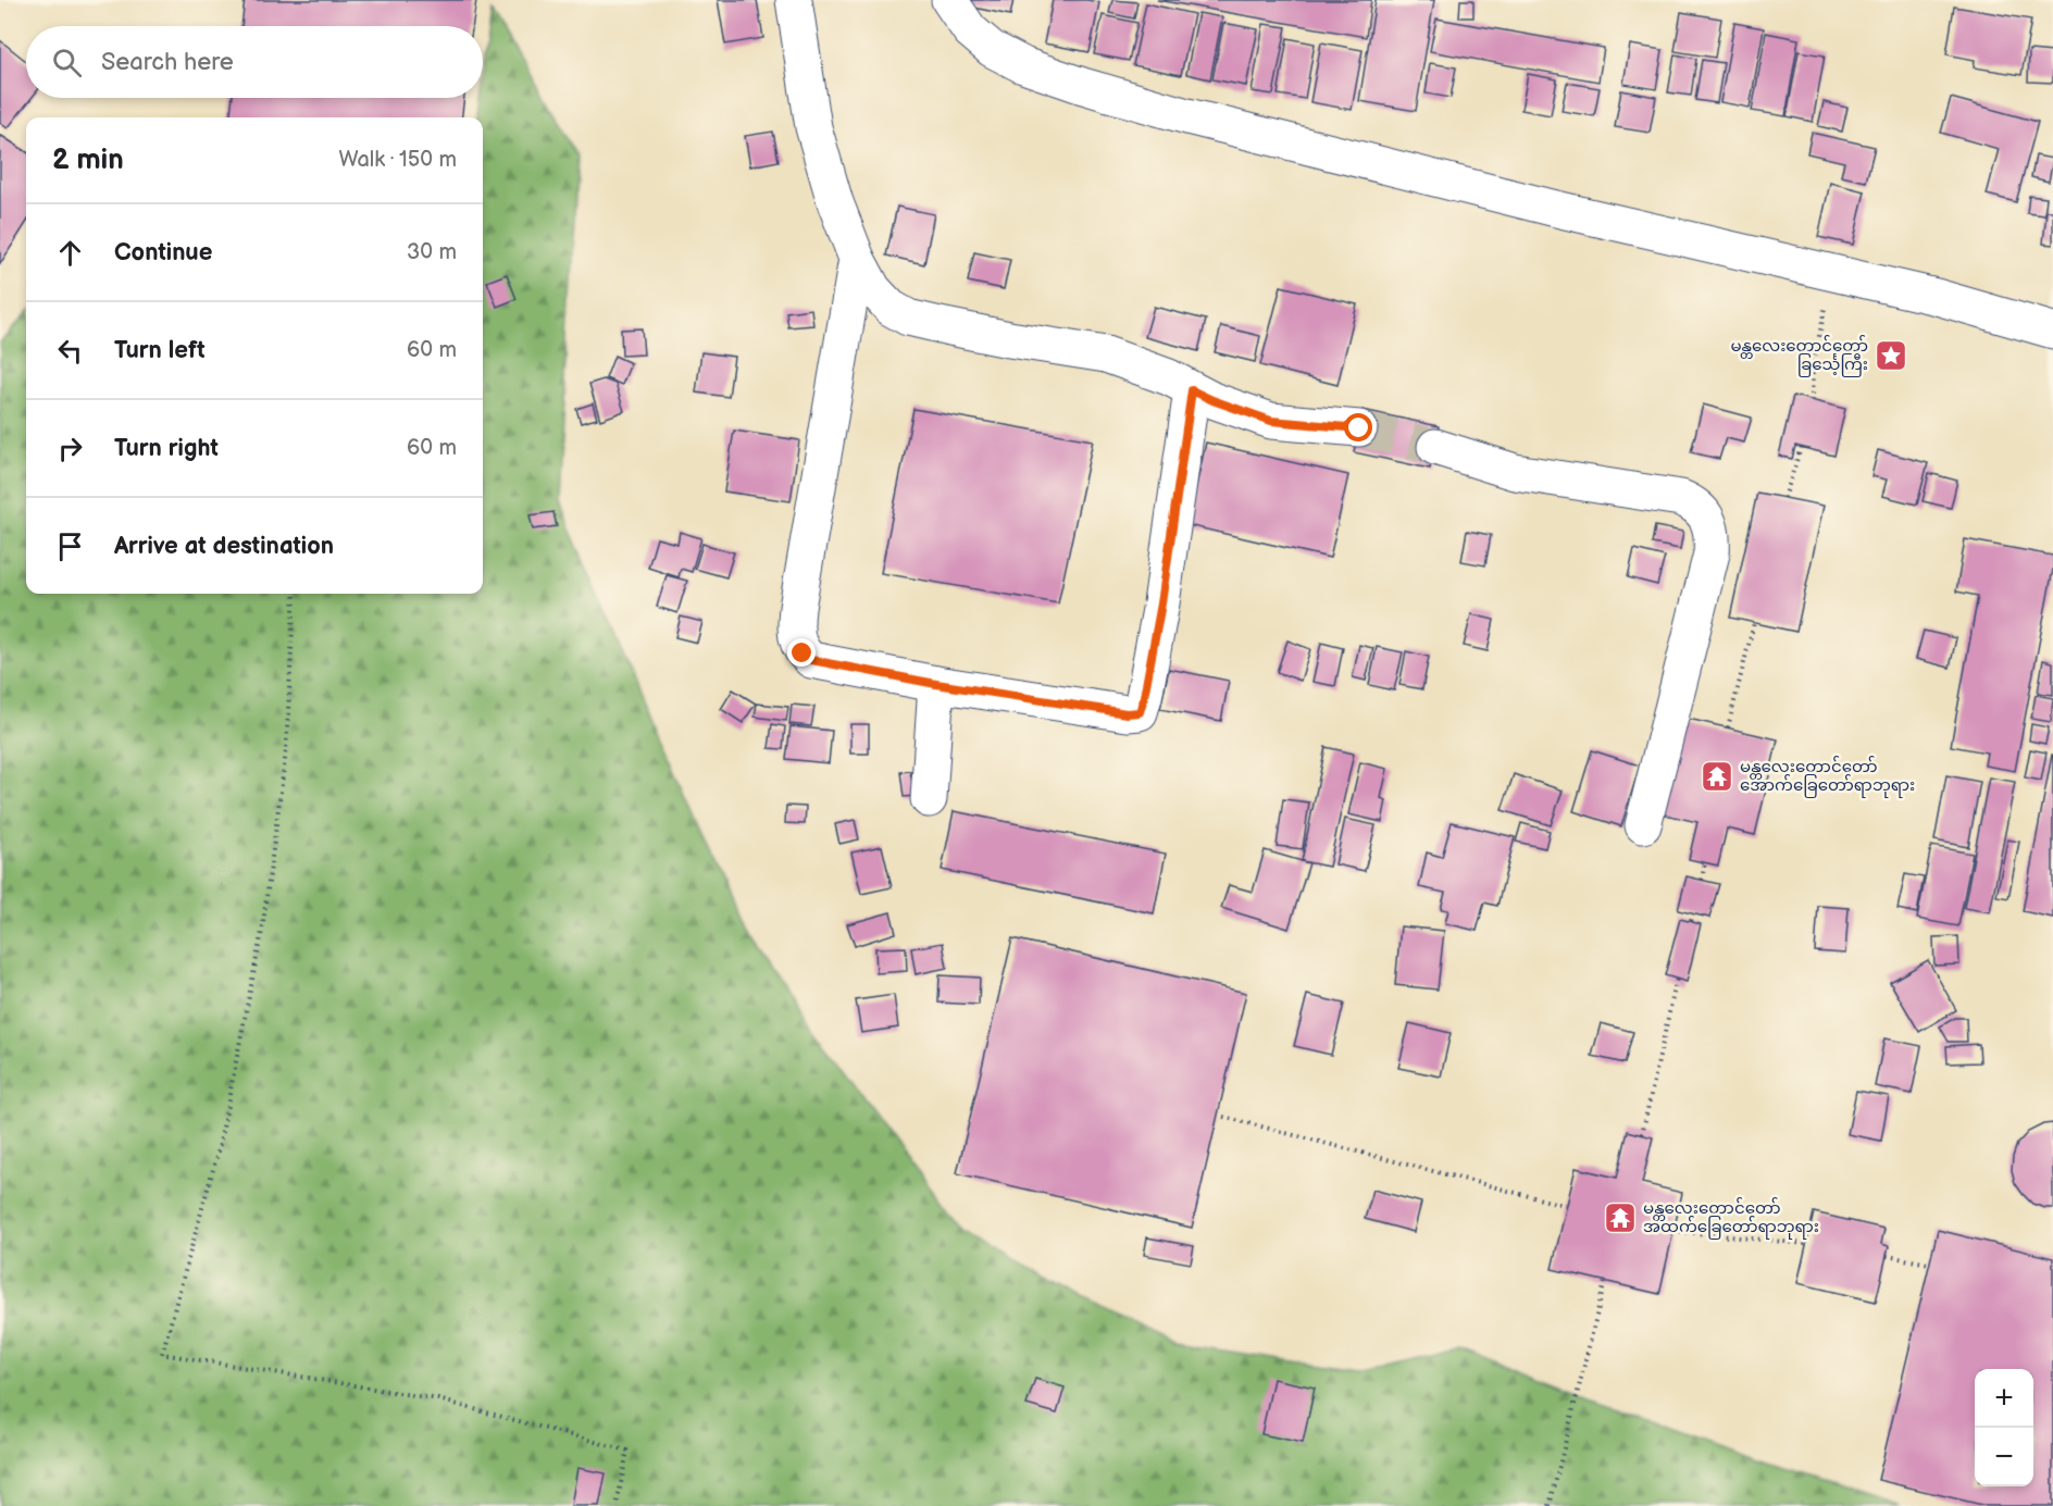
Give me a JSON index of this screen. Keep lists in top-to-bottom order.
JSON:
{
  "places": {
    "place": ["မန္တလေးတောင်တော် ‌ခြင်္သေ့ကြီး"],
    "temple": ["မန္တ‌လေးတောင်တော် အောက်ခြေတော်ရာဘုရား‌", "မန္တ‌လေးတောင်တော် အထက်ခြေတော်ရာဘုရား‌"]
  },
  "page": {
    "search": "Search here",
    "heading": ["2 min", "Walk · 150 m"],
    "list": [
      ["Continue", "30 m"],
      ["Turn left", "60 m"],
      ["Turn right", "60 m"],
      "Arrive at destination"
    ],
    "map_buttons": ["+", "−"]
  }
}
